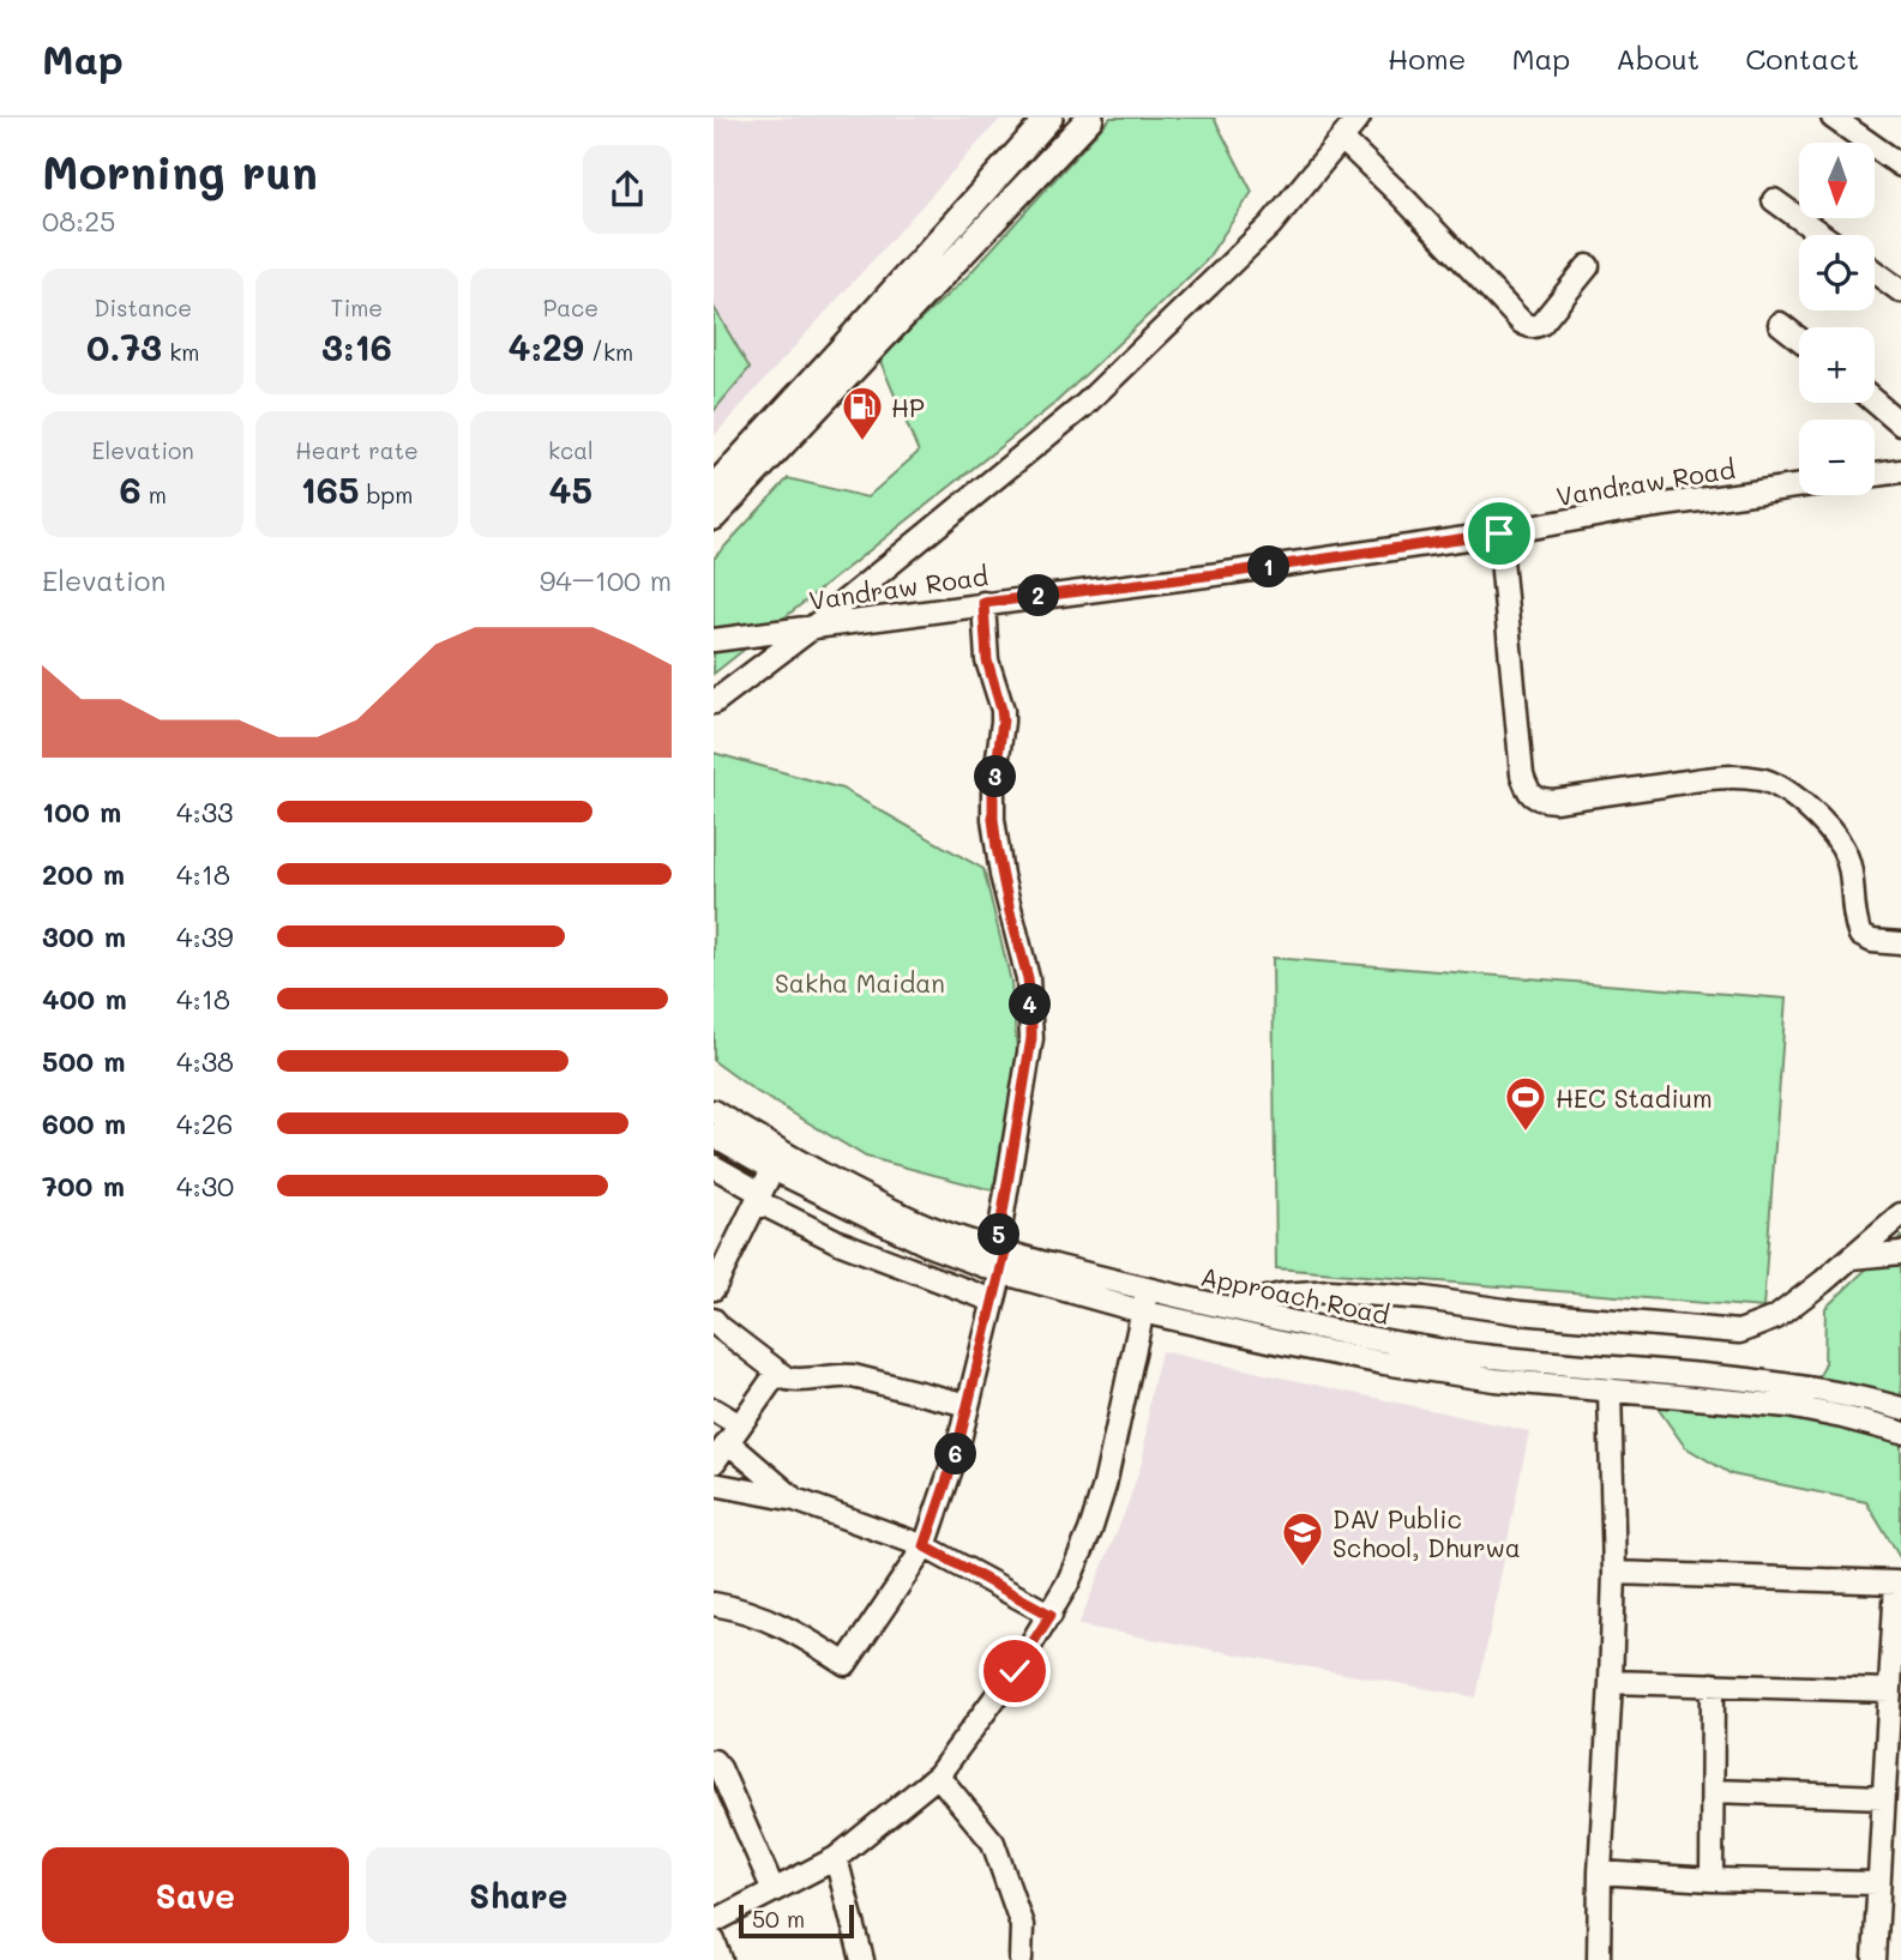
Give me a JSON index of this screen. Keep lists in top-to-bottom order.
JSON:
{
  "streets": {
    "street": ["Vandraw Road", "Approach Road"]
  },
  "parks": ["Sakha Maidan"],
  "places": {
    "fuel station": ["HP"],
    "sports": ["HEC Stadium"],
    "school or university": ["DAV Public School, Dhurwa"]
  },
  "scale_bar": "50 m",
  "north": "bottom",
  "page": {
    "header": "Map",
    "nav": [
      "Home",
      "Map",
      "About",
      "Contact"
    ],
    "heading": ["Morning run", "08:25"],
    "map_buttons": ["+", "−"],
    "stats": [
      ["Distance", "0.73 km"],
      ["Time", "3:16"],
      ["Pace", "4:29 /km"],
      ["Elevation", "6 m"],
      ["Heart rate", "165 bpm"],
      ["kcal", "45"]
    ],
    "chart": ["Elevation", "94–100 m"],
    "pins": [
      "1",
      "2",
      "3",
      "4",
      "5",
      "6"
    ],
    "list": [
      {
        "name": "100 m",
        "note": "4:33"
      },
      {
        "name": "200 m",
        "note": "4:18"
      },
      {
        "name": "300 m",
        "note": "4:39"
      },
      {
        "name": "400 m",
        "note": "4:18"
      },
      {
        "name": "500 m",
        "note": "4:38"
      },
      {
        "name": "600 m",
        "note": "4:26"
      },
      {
        "name": "700 m",
        "note": "4:30"
      }
    ],
    "buttons": ["Save", "Share"],
    "scale": "50 m"
  }
}
